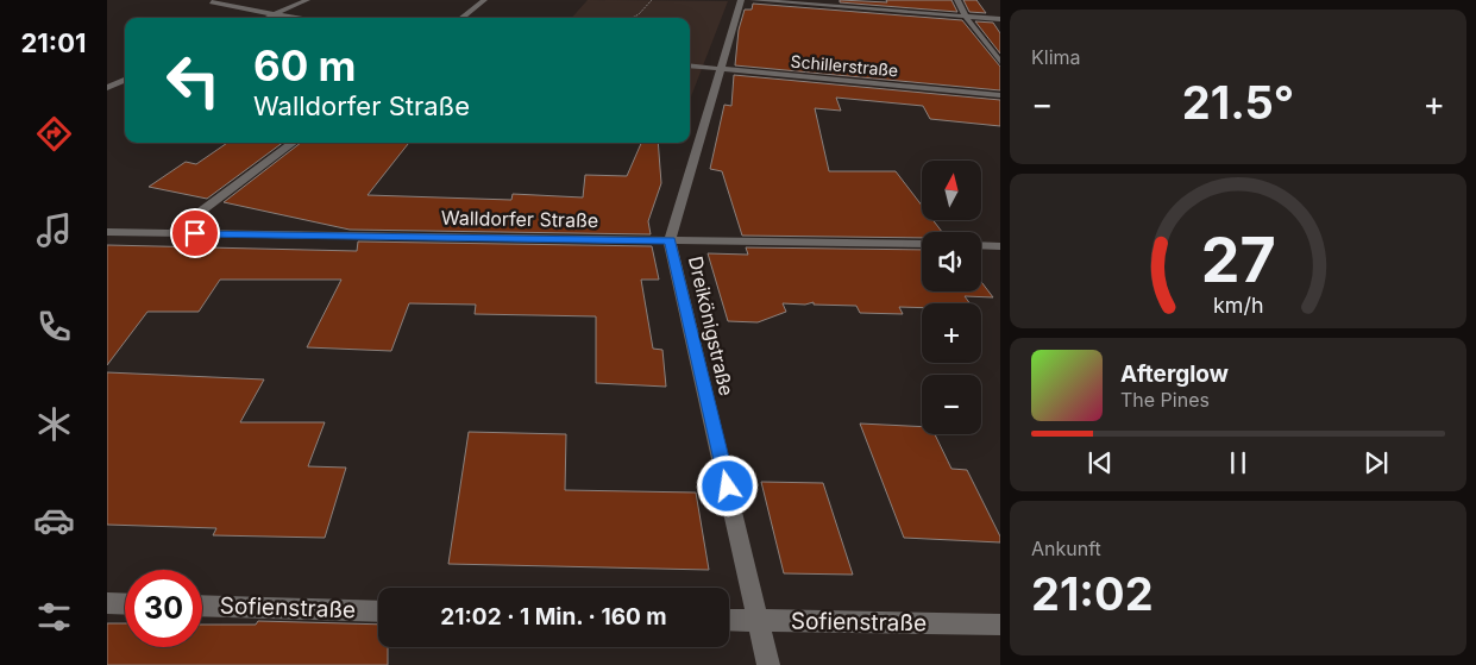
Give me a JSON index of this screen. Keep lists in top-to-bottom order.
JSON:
{
  "streets": {
    "street": [
      "Schillerstraße",
      "Walldorfer Straße",
      "Dreikönigstraße",
      "Sofienstraße"
    ]
  },
  "crossings": [
    ["Schillerstraße", "Dreikönigstraße"],
    ["Walldorfer Straße", "Dreikönigstraße"],
    ["Dreikönigstraße", "Sofienstraße"]
  ],
  "north": "top",
  "page": {
    "tabs": "21:01",
    "tile": [
      "Klima",
      ["Ankunft", "21:02"]
    ],
    "turn": ["60 m", "Walldorfer Straße"],
    "heat": ["−", "21.5°", "+"],
    "map_buttons": ["+", "−"],
    "song": ["Afterglow", "The Pines"],
    "limit": "30",
    "trip": "21:02 · 1 Min. · 160 m",
    "gauge": ["27", "km/h"]
  }
}
